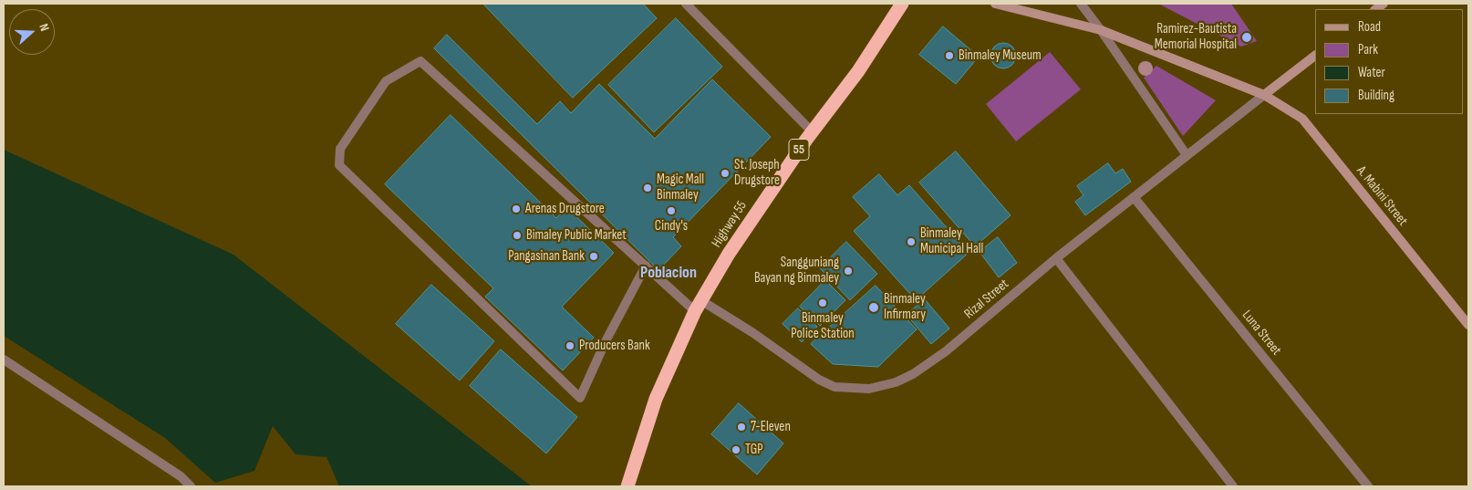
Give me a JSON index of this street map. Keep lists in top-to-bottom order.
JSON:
{
  "streets": {
    "highway": ["55", "Highway 55"],
    "street": ["A. Mabini Street", "Rizal Street", "Luna Street"]
  },
  "crossings": [
    ["A. Mabini Street", "Rizal Street"],
    ["Highway 55", "Rizal Street"],
    ["Rizal Street", "Luna Street"]
  ],
  "districts": ["Poblacion"],
  "places": [
    "Ramirez-Bautista Memorial Hospital",
    "Binmaley Museum",
    "St. Joseph Drugstore",
    "Magic Mall Binmaley",
    "Arenas Drugstore",
    "Cindy's",
    "Bimaley Public Market",
    "Binmaley Municipal Hall",
    "Pangasinan Bank",
    "Sangguniang Bayan ng Binmaley",
    "Binmaley Police Station",
    "Binmaley Infirmary",
    "Producers Bank",
    "7-Eleven",
    "TGP"
  ],
  "legend": [
    "Road",
    "Park",
    "Water",
    "Building"
  ],
  "north": "right"
}
